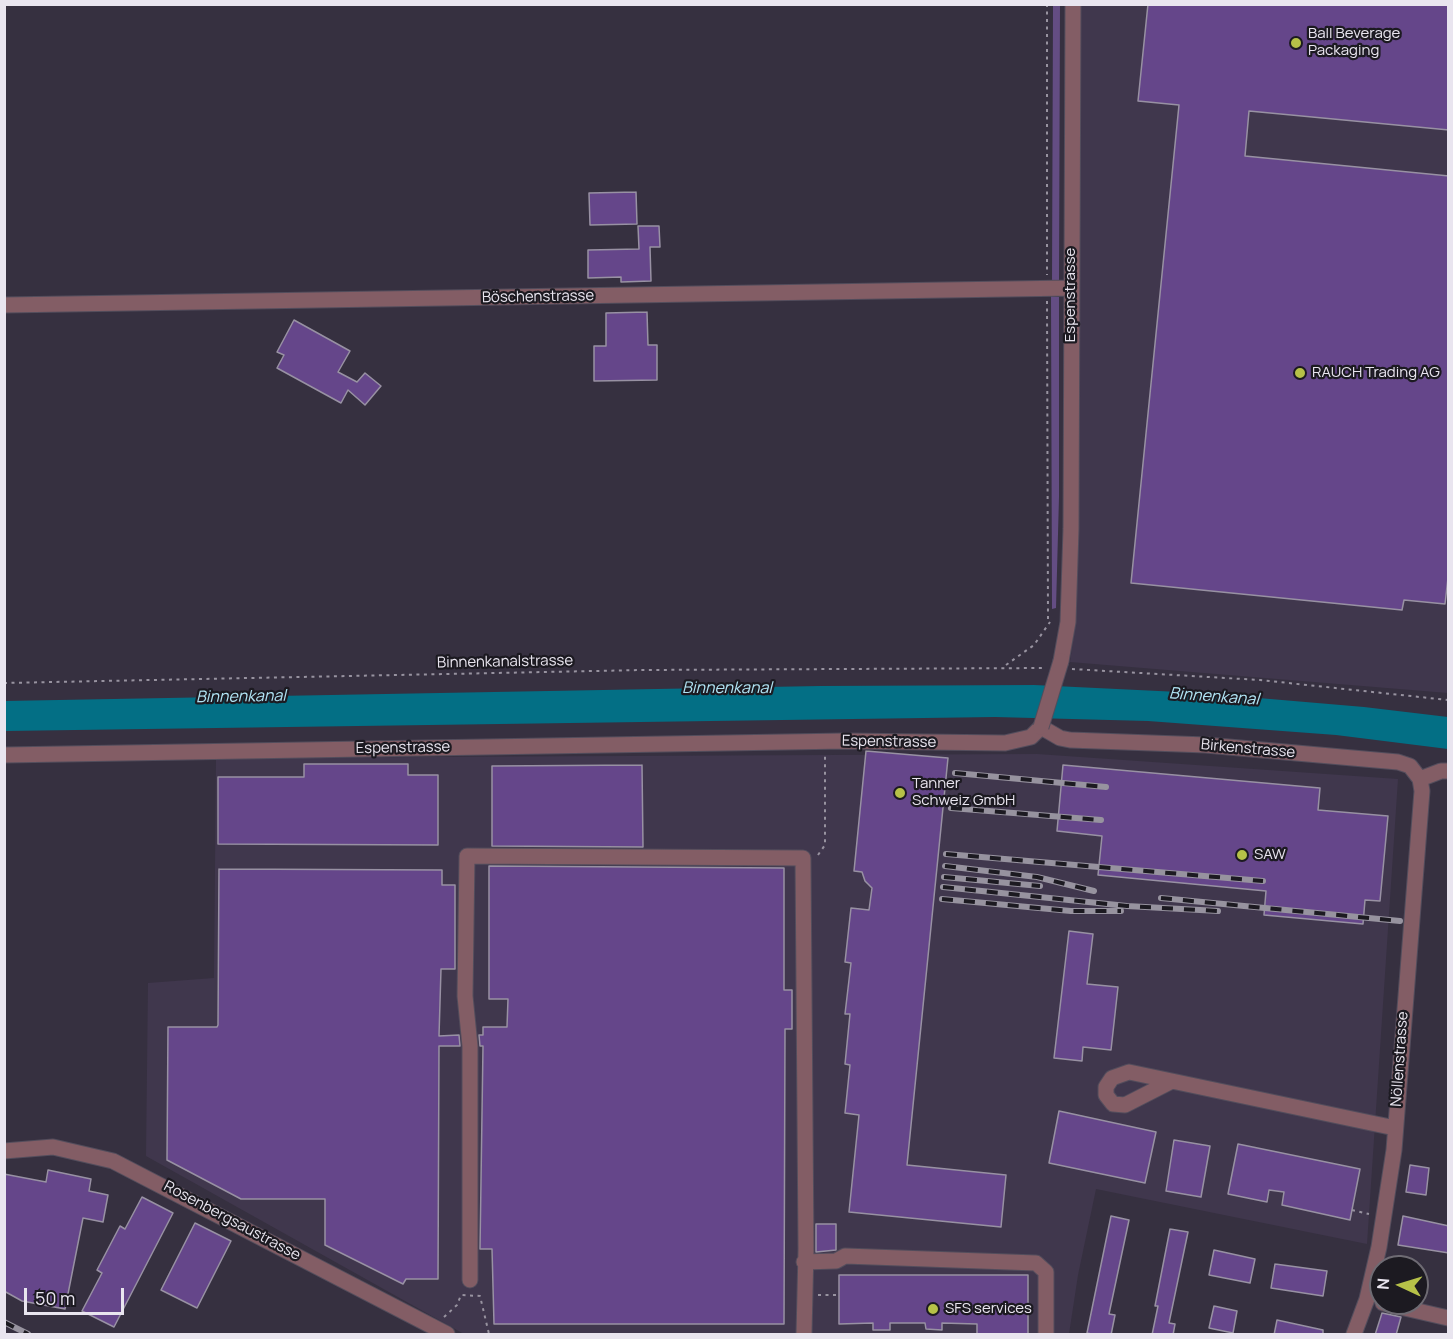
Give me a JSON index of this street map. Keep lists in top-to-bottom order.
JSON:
{
  "streets": {
    "street": [
      "Espenstrasse",
      "Böschenstrasse",
      "Birkenstrasse",
      "Nöllenstrasse",
      "Rosenbergsaustrasse"
    ],
    "path": ["Binnenkanalstrasse"]
  },
  "crossings": [
    ["Espenstrasse", "Böschenstrasse"],
    ["Espenstrasse", "Binnenkanalstrasse"],
    ["Espenstrasse", "Birkenstrasse"],
    ["Birkenstrasse", "Nöllenstrasse"]
  ],
  "water": ["Binnenkanal"],
  "places": [
    "Ball Beverage Packaging",
    "RAUCH Trading AG",
    "Tanner Schweiz GmbH",
    "SAW",
    "SFS services"
  ],
  "scale_bar": "50 m",
  "north": "left"
}
